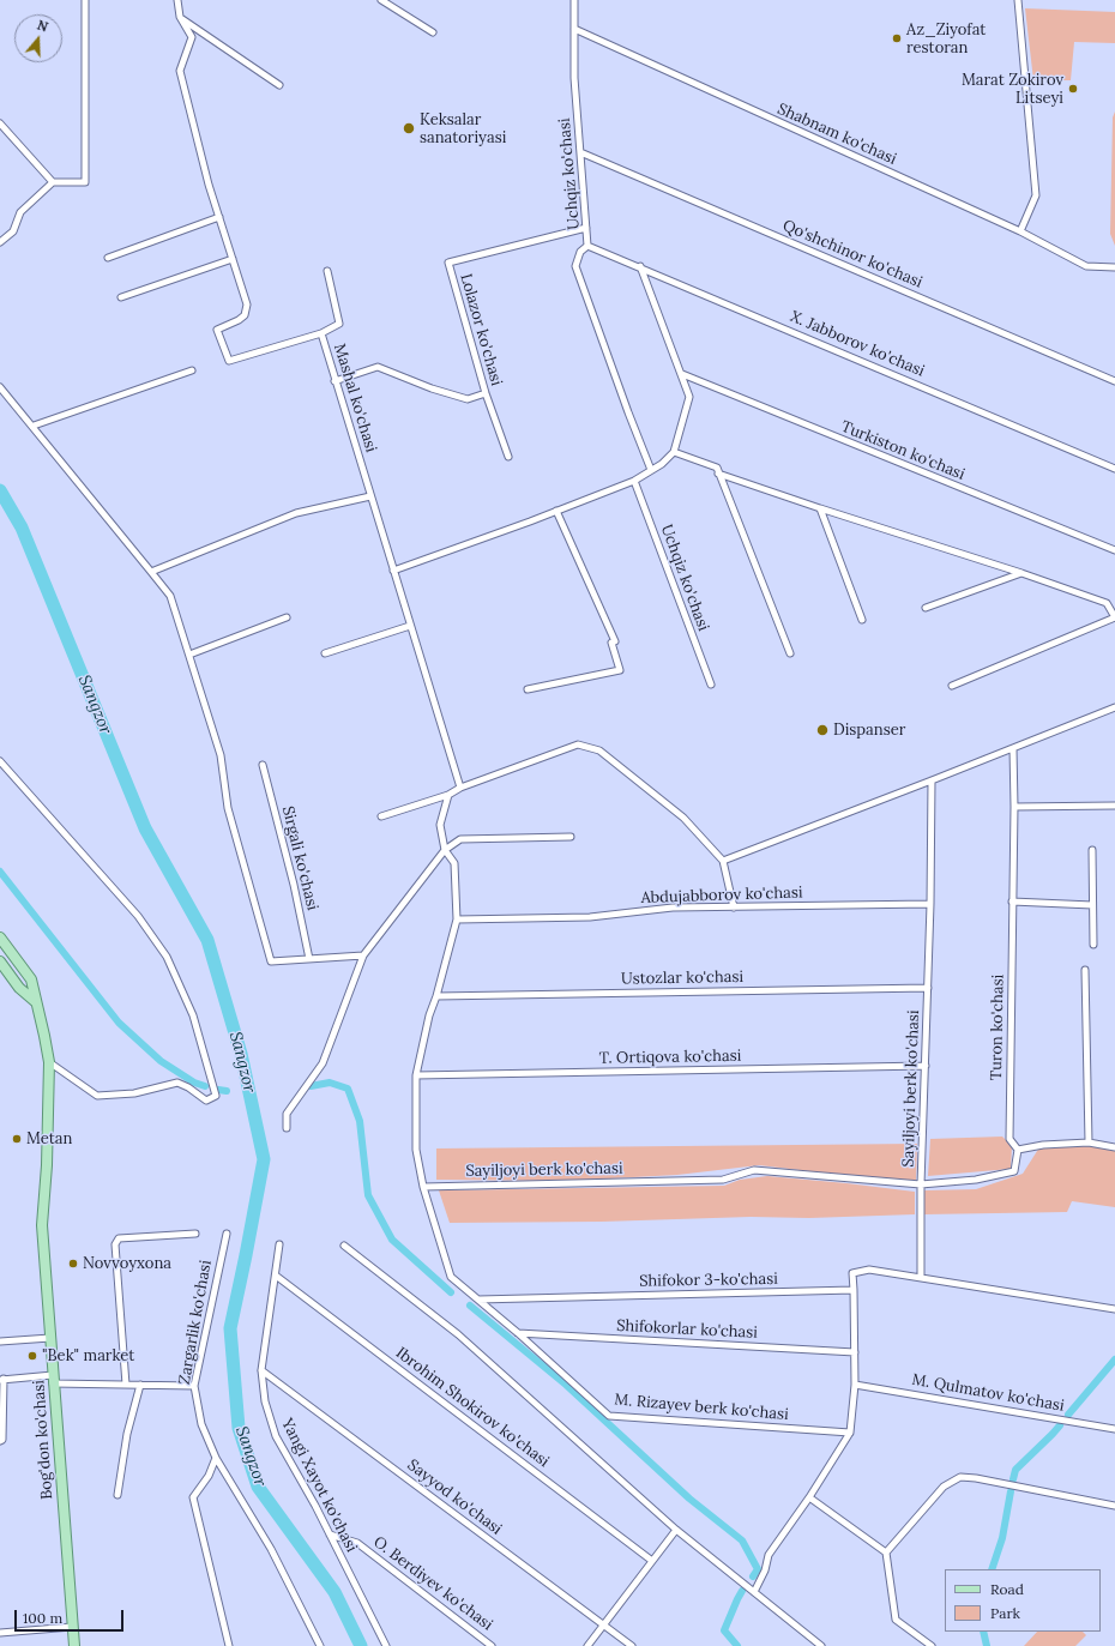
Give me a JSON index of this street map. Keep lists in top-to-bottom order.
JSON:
{
  "streets": {
    "main road": ["Bog'don ko'chasi"],
    "street": [
      "Shabnam ko'chasi",
      "Uchqiz ko'chasi",
      "Qo'shchinor ko'chasi",
      "Lolazor ko'chasi",
      "X. Jabborov ko'chasi",
      "Mashal ko'chasi",
      "Turkiston ko'chasi",
      "Sirgali ko'chasi",
      "Abdujabborov ko'chasi",
      "Ustozlar ko'chasi",
      "Turon ko'chasi",
      "T. Ortiqova ko'chasi",
      "Sayiljoyi berk ko'chasi",
      "Shifokor 3-ko'chasi",
      "Zargarlik ko'chasi",
      "Shifokorlar ko'chasi",
      "M. Qulmatov ko'chasi",
      "Ibrohim Shokirov ko'chasi",
      "M. Rizayev berk ko'chasi",
      "Yangi Xayot ko'chasi",
      "Sayyod ko'chasi",
      "O. Berdiyev ko'chasi"
    ]
  },
  "crossings": [
    ["Shabnam ko'chasi", "Uchqiz ko'chasi"],
    ["Uchqiz ko'chasi", "Qo'shchinor ko'chasi"],
    ["Uchqiz ko'chasi", "Lolazor ko'chasi"],
    ["Uchqiz ko'chasi", "X. Jabborov ko'chasi"],
    ["Abdujabborov ko'chasi", "Sayiljoyi berk ko'chasi"],
    ["Abdujabborov ko'chasi", "M. Rizayev berk ko'chasi"],
    ["Ustozlar ko'chasi", "Sayiljoyi berk ko'chasi"],
    ["Ustozlar ko'chasi", "M. Rizayev berk ko'chasi"],
    ["T. Ortiqova ko'chasi", "Sayiljoyi berk ko'chasi"],
    ["T. Ortiqova ko'chasi", "M. Rizayev berk ko'chasi"],
    ["Sayiljoyi berk ko'chasi", "M. Rizayev berk ko'chasi"],
    ["Shifokor 3-ko'chasi", "M. Rizayev berk ko'chasi"],
    ["Shifokorlar ko'chasi", "M. Rizayev berk ko'chasi"],
    ["Ibrohim Shokirov ko'chasi", "Yangi Xayot ko'chasi"],
    ["Yangi Xayot ko'chasi", "Sayyod ko'chasi"],
    ["Yangi Xayot ko'chasi", "O. Berdiyev ko'chasi"]
  ],
  "water": ["Sangzor"],
  "places": [
    "Az_Ziyofat restoran",
    "Marat Zokirov Litseyi",
    "Keksalar sanatoriyasi",
    "Dispanser",
    "Metan",
    "Novvoyxona",
    "\"Bek\" market"
  ],
  "legend": ["Road", "Park"],
  "scale_bar": "100 m",
  "north": "top"
}
